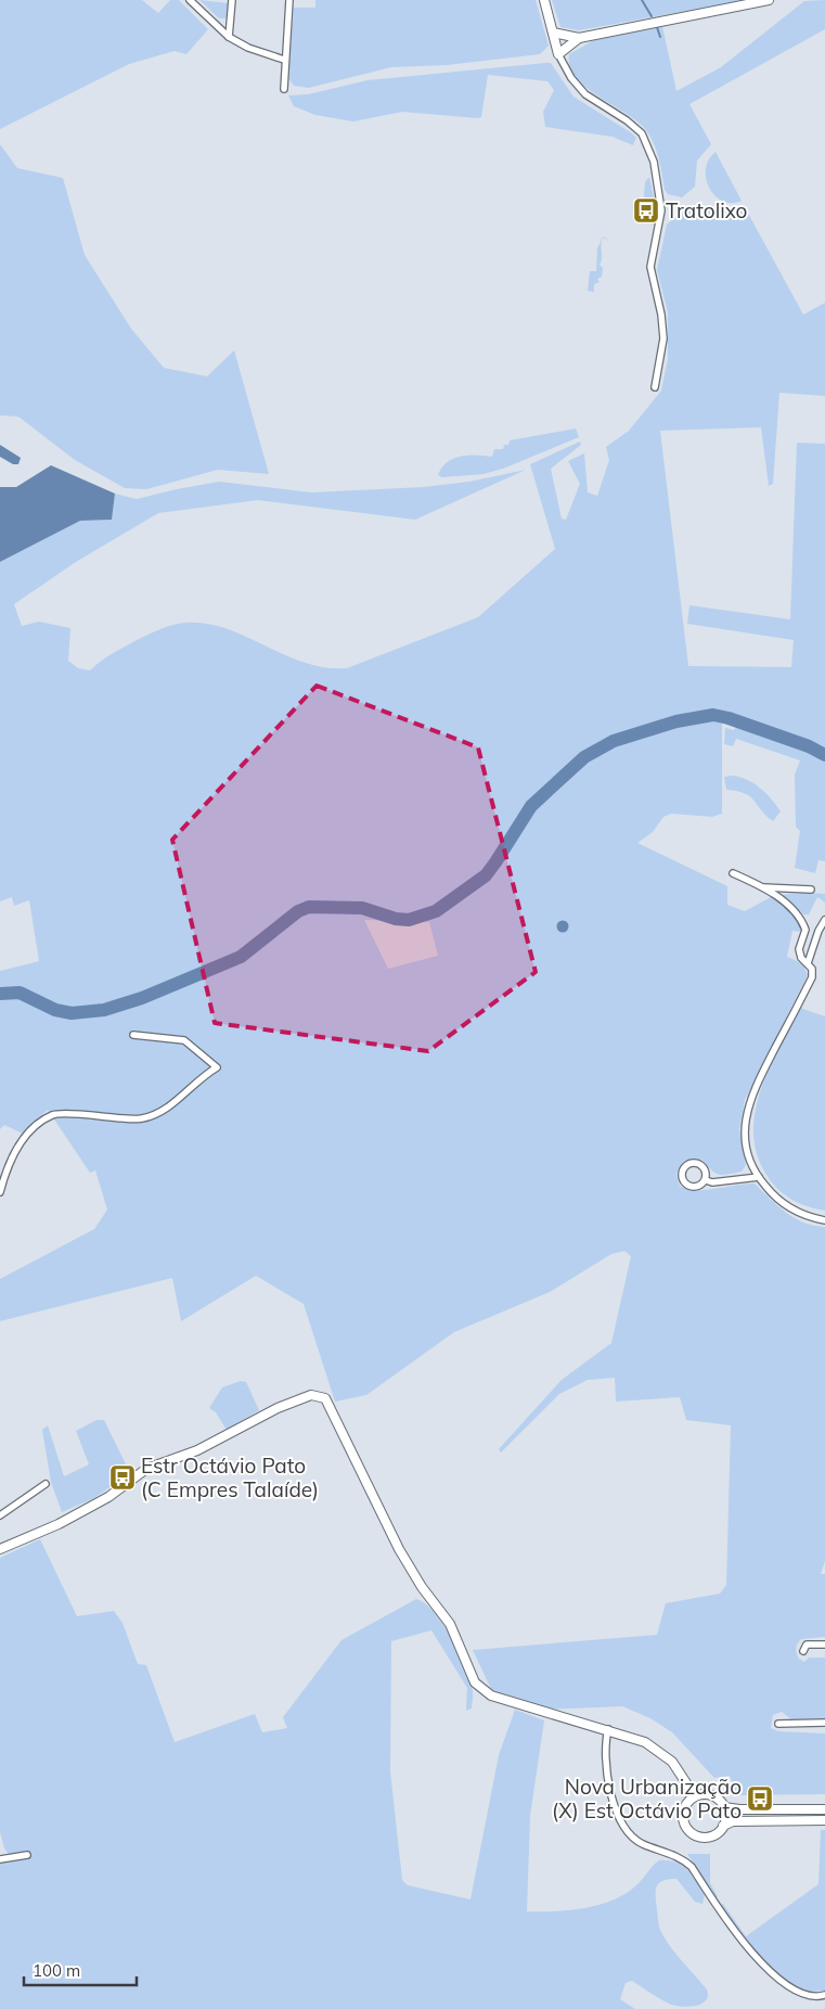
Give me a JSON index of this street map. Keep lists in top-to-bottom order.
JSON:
{
  "places": {
    "bus stop": ["Tratolixo", "Estr Octávio Pato (C Empres Talaíde)", "Nova Urbanização (X) Est Octávio Pato"]
  },
  "scale_bar": "100 m"
}
